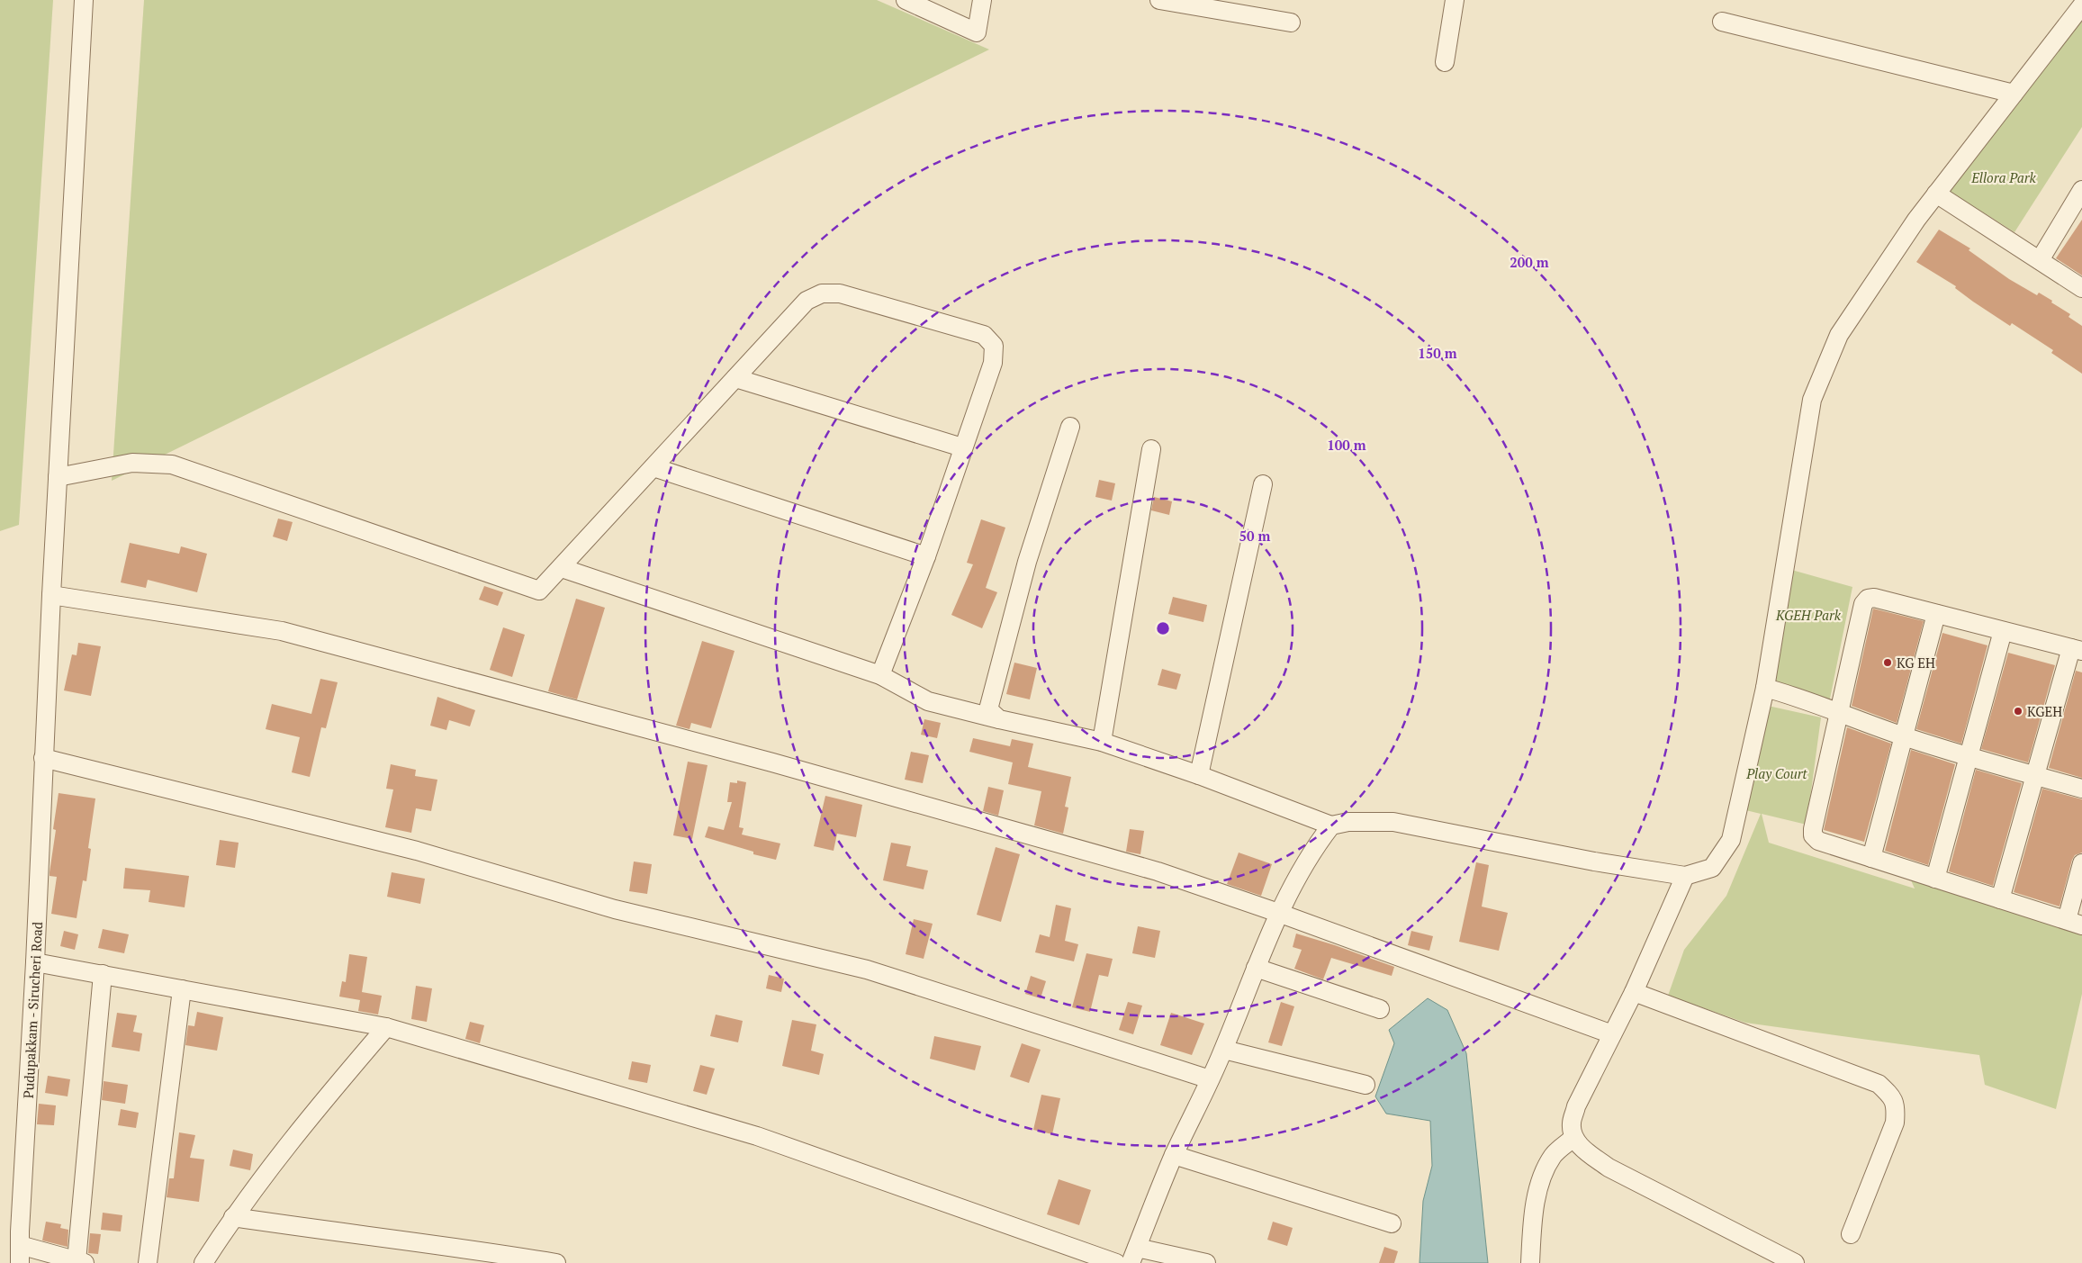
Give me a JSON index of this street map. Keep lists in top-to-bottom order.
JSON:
{
  "streets": {
    "street": ["Pudupakkam - Sirucheri Road"]
  },
  "parks": ["Ellora Park", "KGEH Park", "Play Court"],
  "places": ["KG EH", "KGEH"],
  "rings": [
    "200 m",
    "150 m",
    "100 m",
    "50 m"
  ]
}
